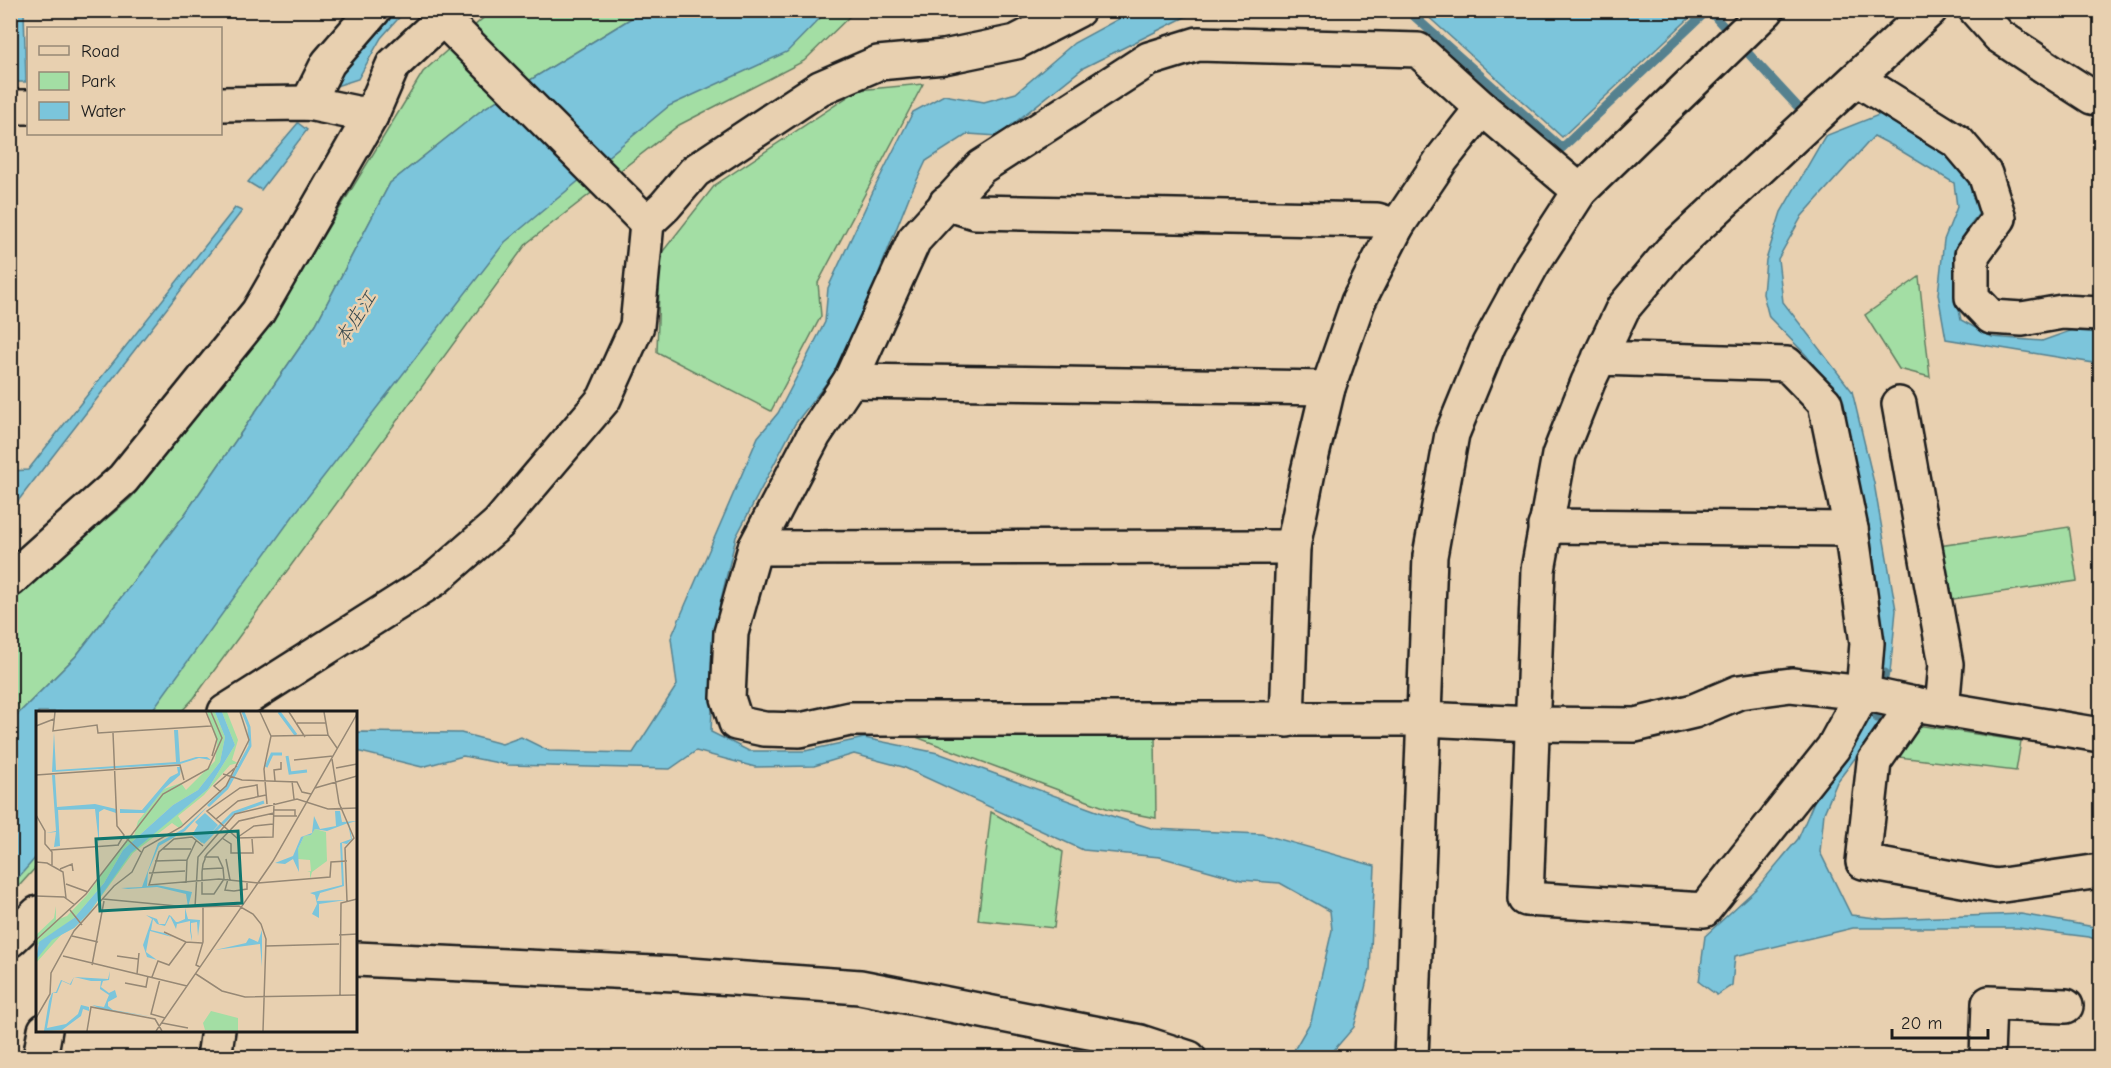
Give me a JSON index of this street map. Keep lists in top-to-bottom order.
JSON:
{
  "water": ["本庄江"],
  "legend": ["Road", "Park", "Water"],
  "scale_bar": "20 m"
}
